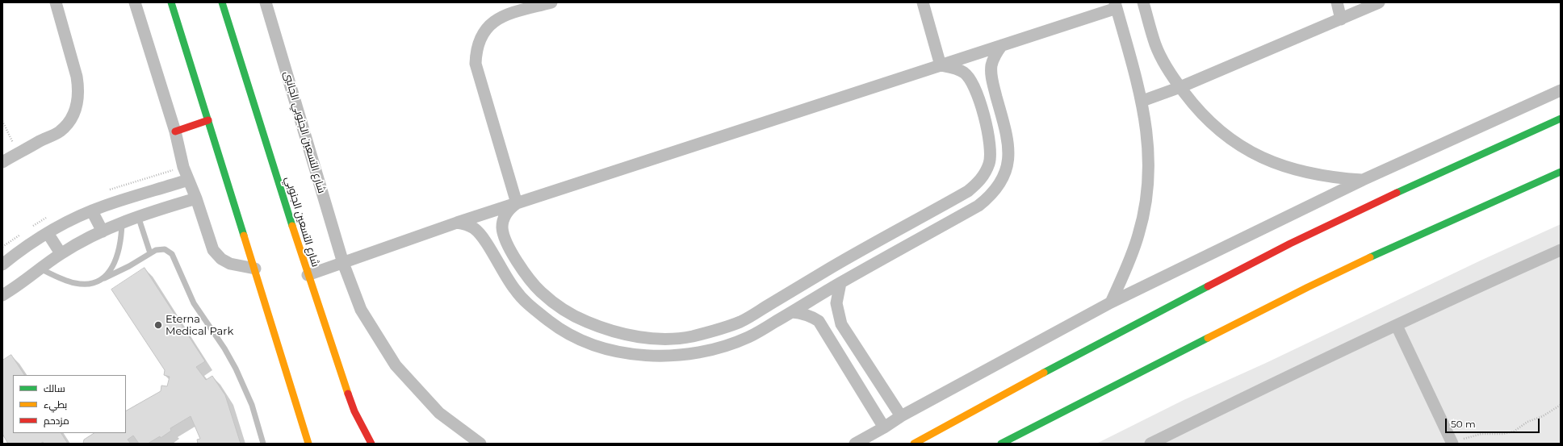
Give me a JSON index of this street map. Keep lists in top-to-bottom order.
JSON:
{
  "streets": {
    "street": ["شارع التسعين الجنوبي الجانبى", "شارع التسعين الجنوبي"]
  },
  "places": ["Eterna Medical Park"],
  "legend": ["سالك", "بطيء", "مزدحم"],
  "scale_bar": "50 m"
}
